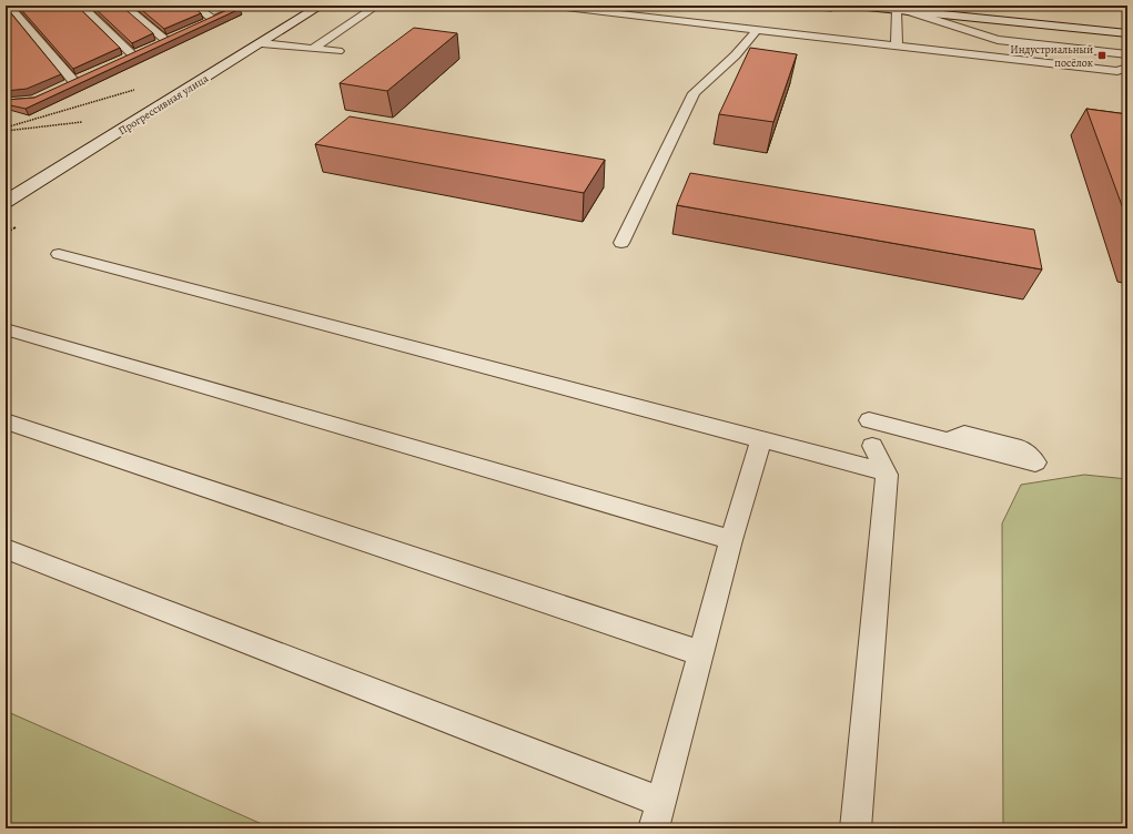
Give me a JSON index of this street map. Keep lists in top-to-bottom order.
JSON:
{
  "streets": {
    "street": ["Прогрессивная улица"]
  },
  "places": {
    "transit": ["Индустриальный посёлок"]
  }
}
